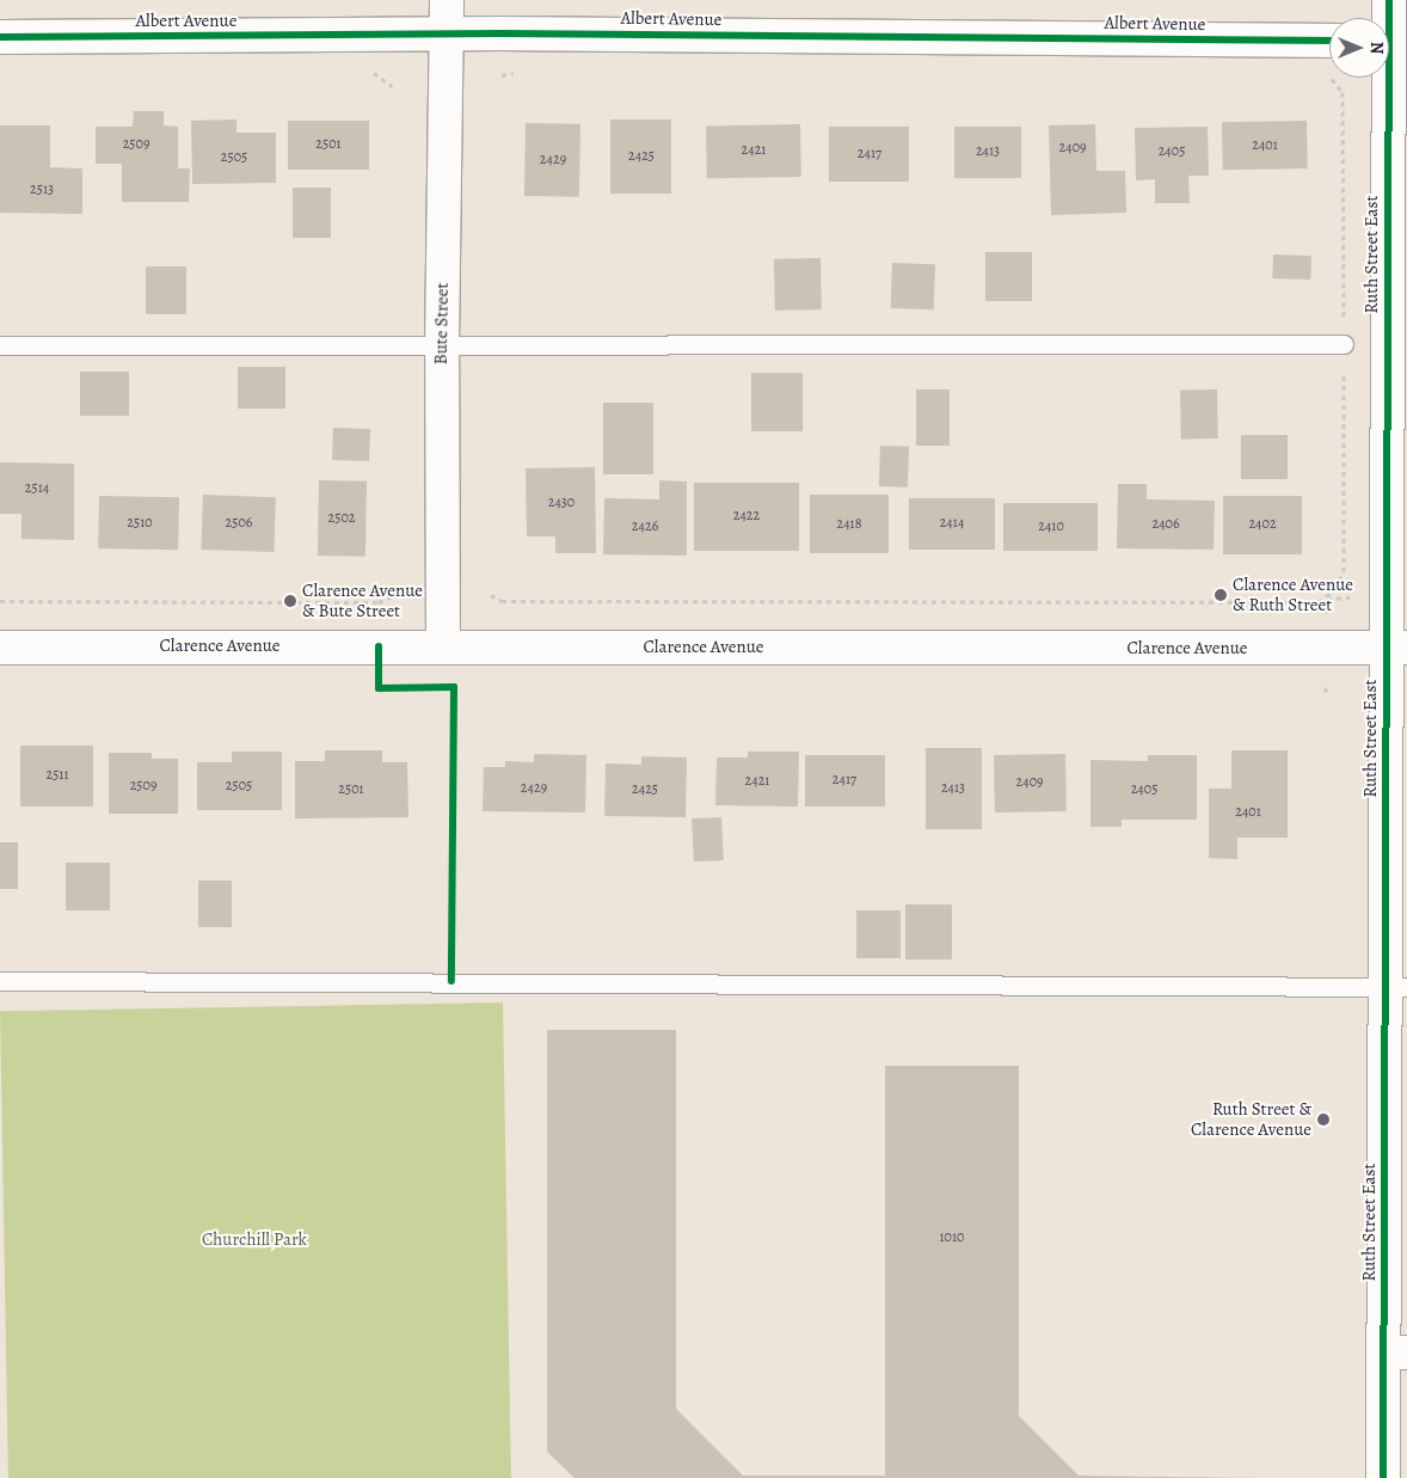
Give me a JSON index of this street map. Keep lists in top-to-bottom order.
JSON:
{
  "streets": {
    "street": [
      "Albert Avenue",
      "Ruth Street East",
      "Bute Street",
      "Clarence Avenue"
    ]
  },
  "crossings": [
    ["Albert Avenue", "Bute Street"],
    ["Ruth Street East", "Clarence Avenue"],
    ["Bute Street", "Clarence Avenue"]
  ],
  "parks": ["Churchill Park"],
  "places": ["Clarence Avenue & Ruth Street", "Clarence Avenue & Bute Street", "Ruth Street & Clarence Avenue"],
  "house_numbers": [
    "2509",
    "2501",
    "2401",
    "2409",
    "2421",
    "2413",
    "2405",
    "2417",
    "2425",
    "2505",
    "2429",
    "2513",
    "2514",
    "2430",
    "2422",
    "2502",
    "2510",
    "2506",
    "2414",
    "2418",
    "2406",
    "2402",
    "2426",
    "2410",
    "2511",
    "2417",
    "2421",
    "2409",
    "2509",
    "2505",
    "2429",
    "2413",
    "2501",
    "2425",
    "2405",
    "2401",
    "1010"
  ],
  "north": "right"
}
